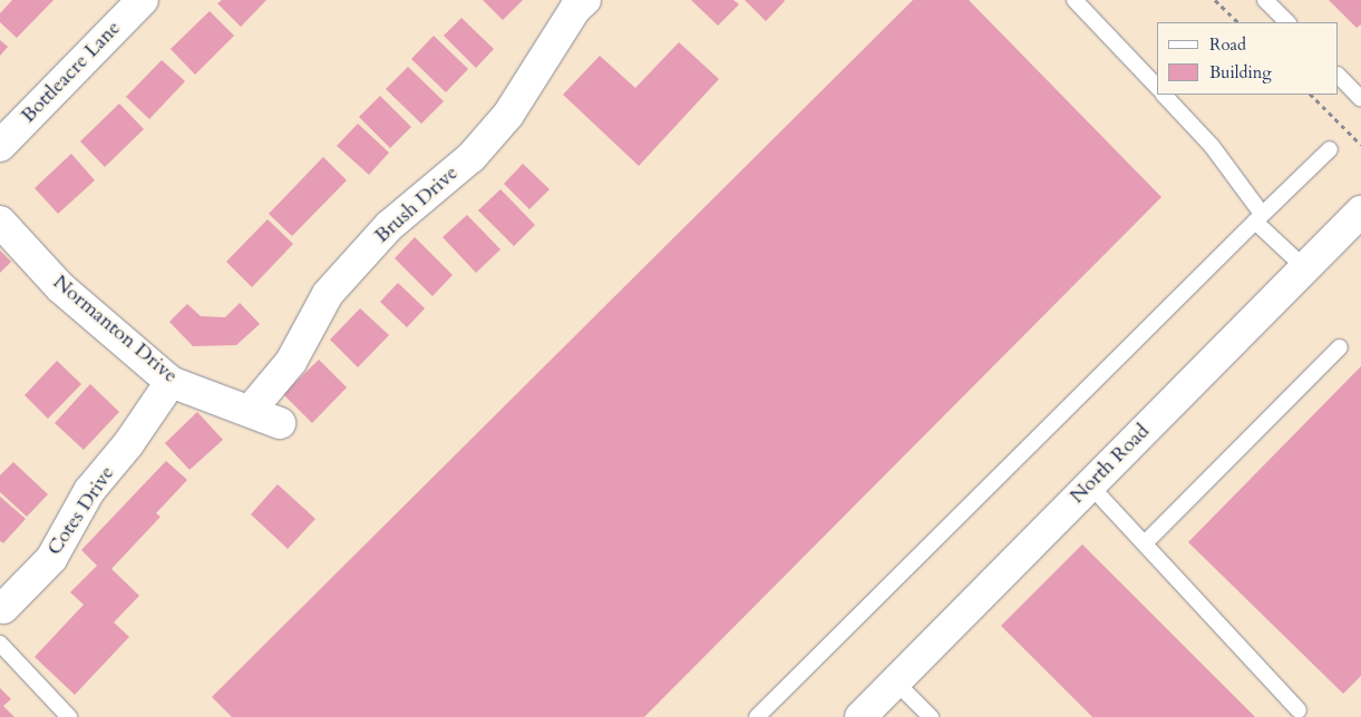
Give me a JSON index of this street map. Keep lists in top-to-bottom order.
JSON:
{
  "streets": {
    "street": [
      "Bottleacre Lane",
      "Brush Drive",
      "Normanton Drive",
      "North Road",
      "Cotes Drive"
    ]
  },
  "crossings": [
    ["Brush Drive", "Normanton Drive"],
    ["Normanton Drive", "Cotes Drive"]
  ],
  "legend": ["Road", "Building"]
}
